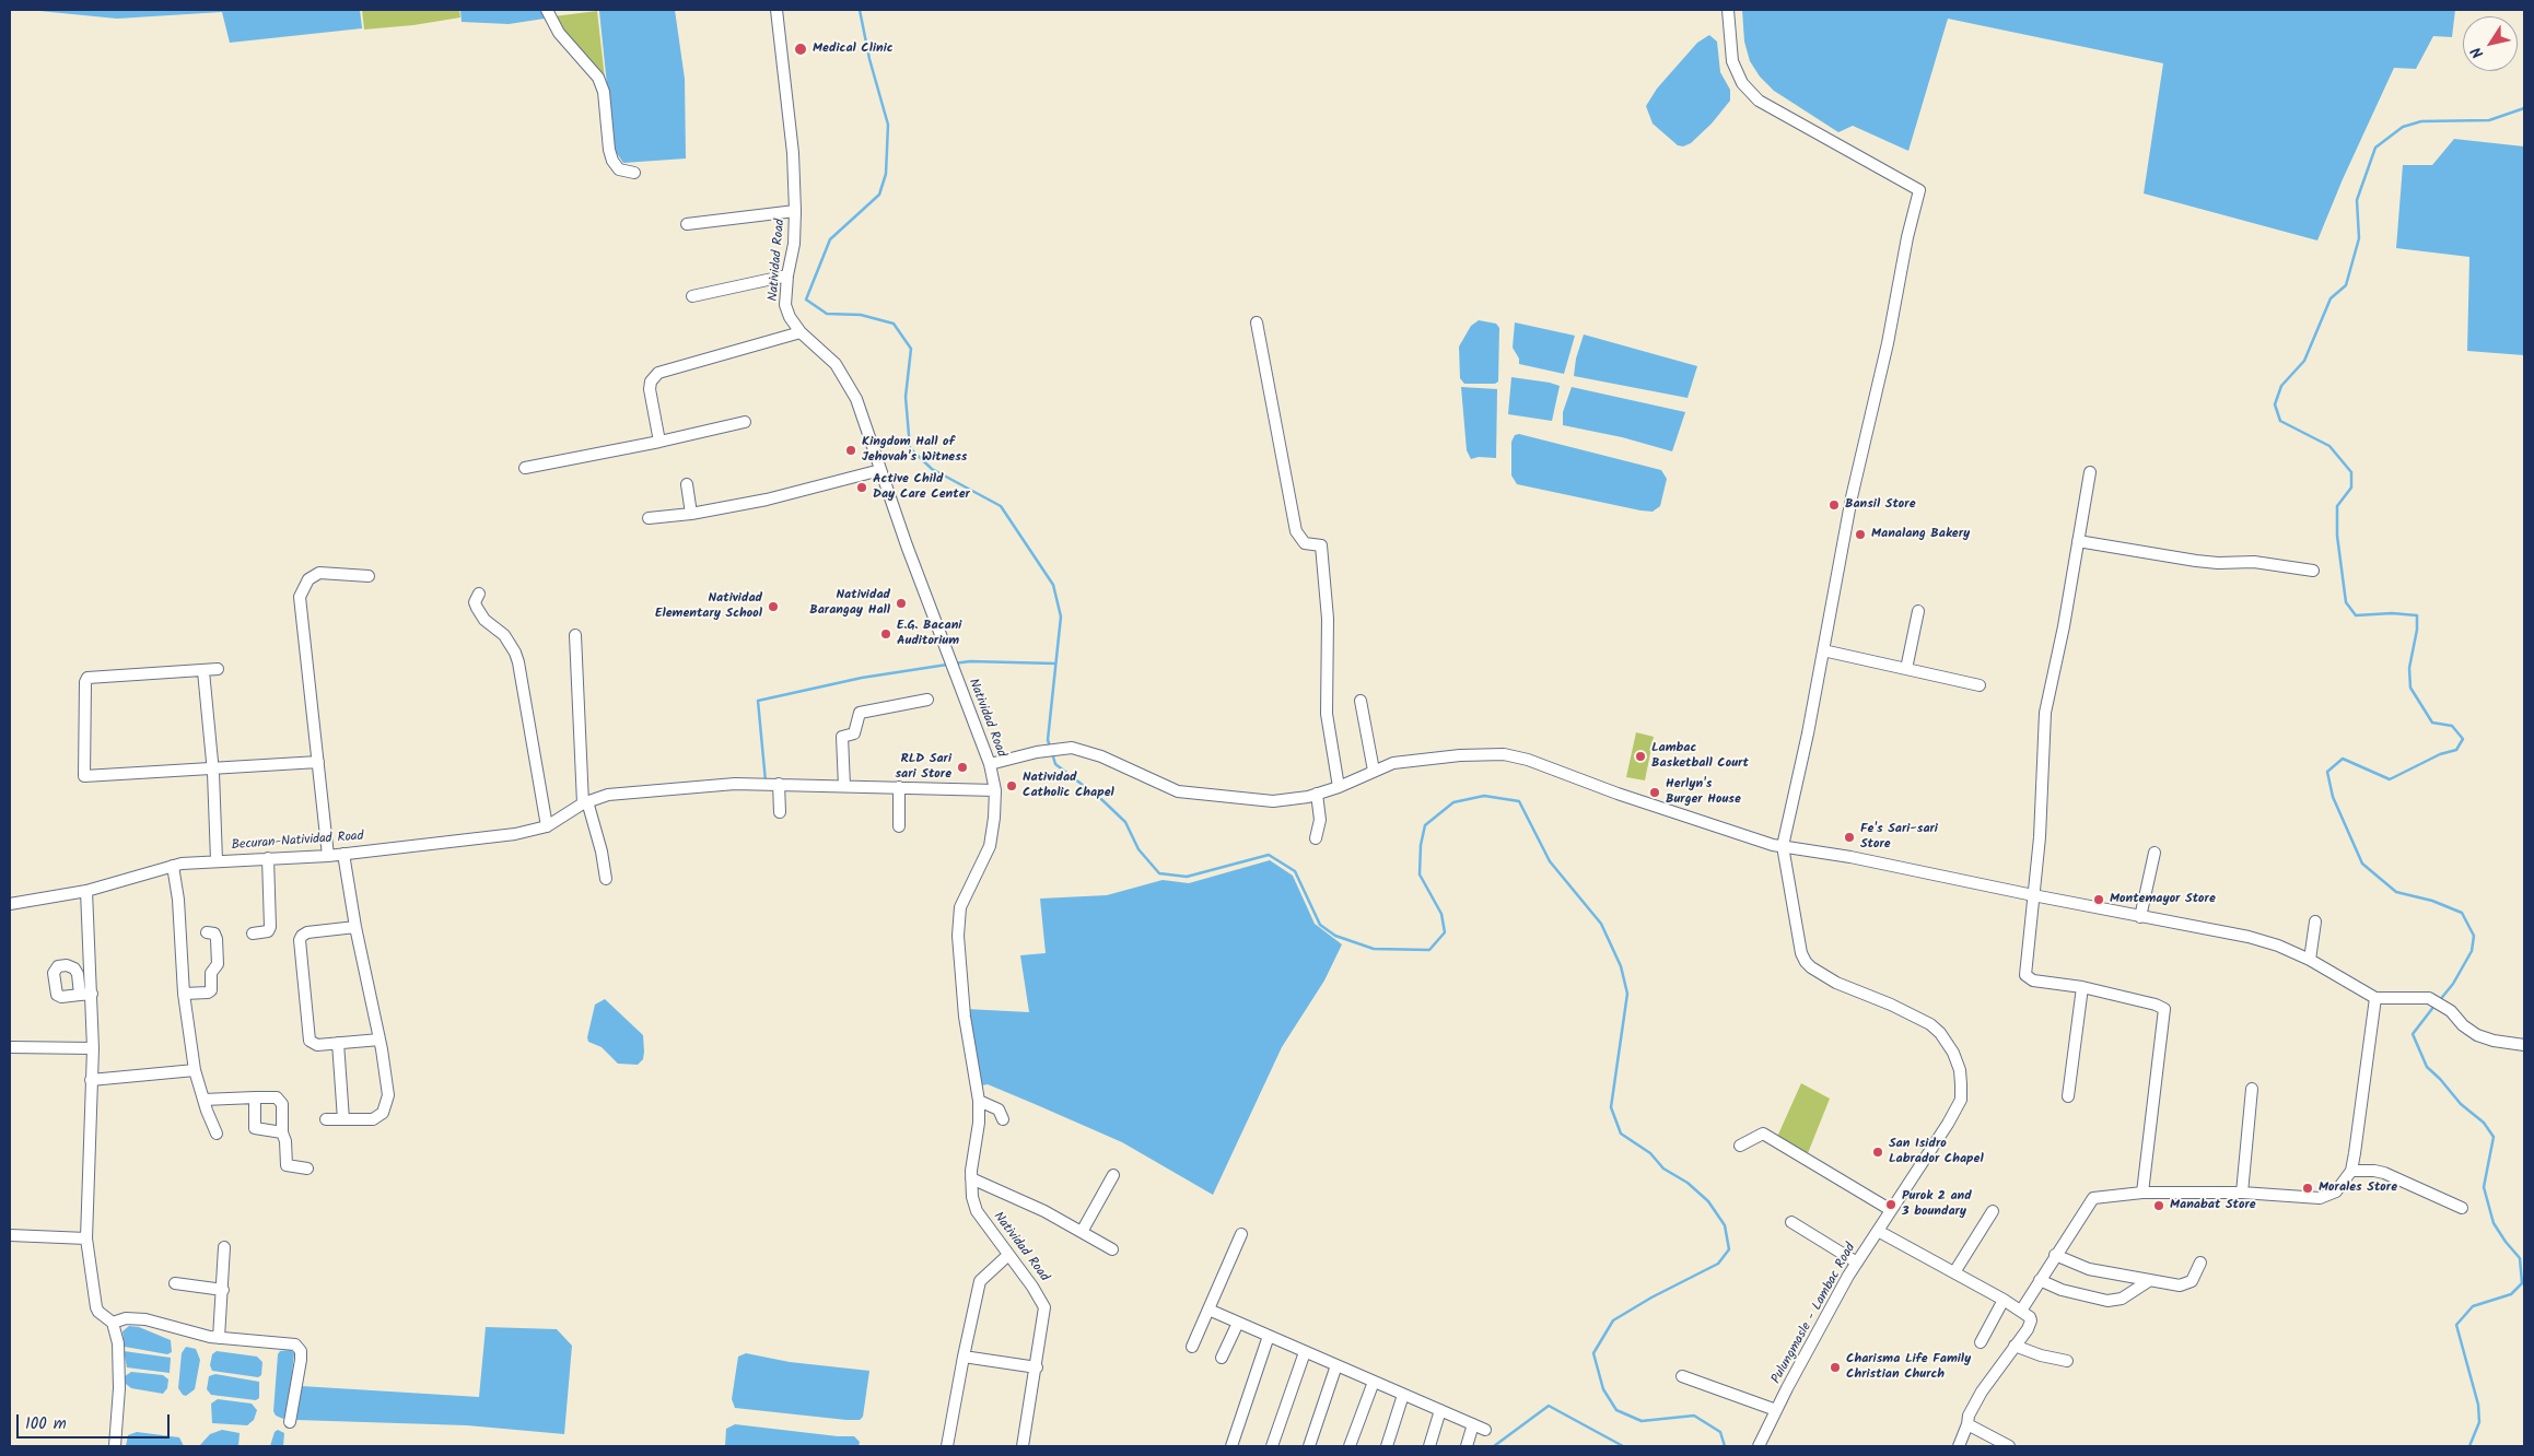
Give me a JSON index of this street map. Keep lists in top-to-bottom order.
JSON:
{
  "streets": {
    "street": ["Natividad Road", "Becuran-Natividad Road", "Pulungmasle - Lambac Road"]
  },
  "crossings": [
    ["Natividad Road", "Becuran-Natividad Road"]
  ],
  "places": [
    "Medical Clinic",
    "Kingdom Hall of Jehovah's Witness",
    "Active Child Day Care Center",
    "Bansil Store",
    "Manalang Bakery",
    "Natividad Barangay Hall",
    "Natividad Elementary School",
    "E.G. Bacani Auditorium",
    "Lambac Basketball Court",
    "RLD Sari sari Store",
    "Natividad Catholic Chapel",
    "Herlyn's Burger House",
    "Fe's Sari-sari Store",
    "Montemayor Store",
    "San Isidro Labrador Chapel",
    "Morales Store",
    "Purok 2 and 3 boundary",
    "Manabat Store",
    "Charisma Life Family Christian Church"
  ],
  "scale_bar": "100 m",
  "north": "bottom left"
}
